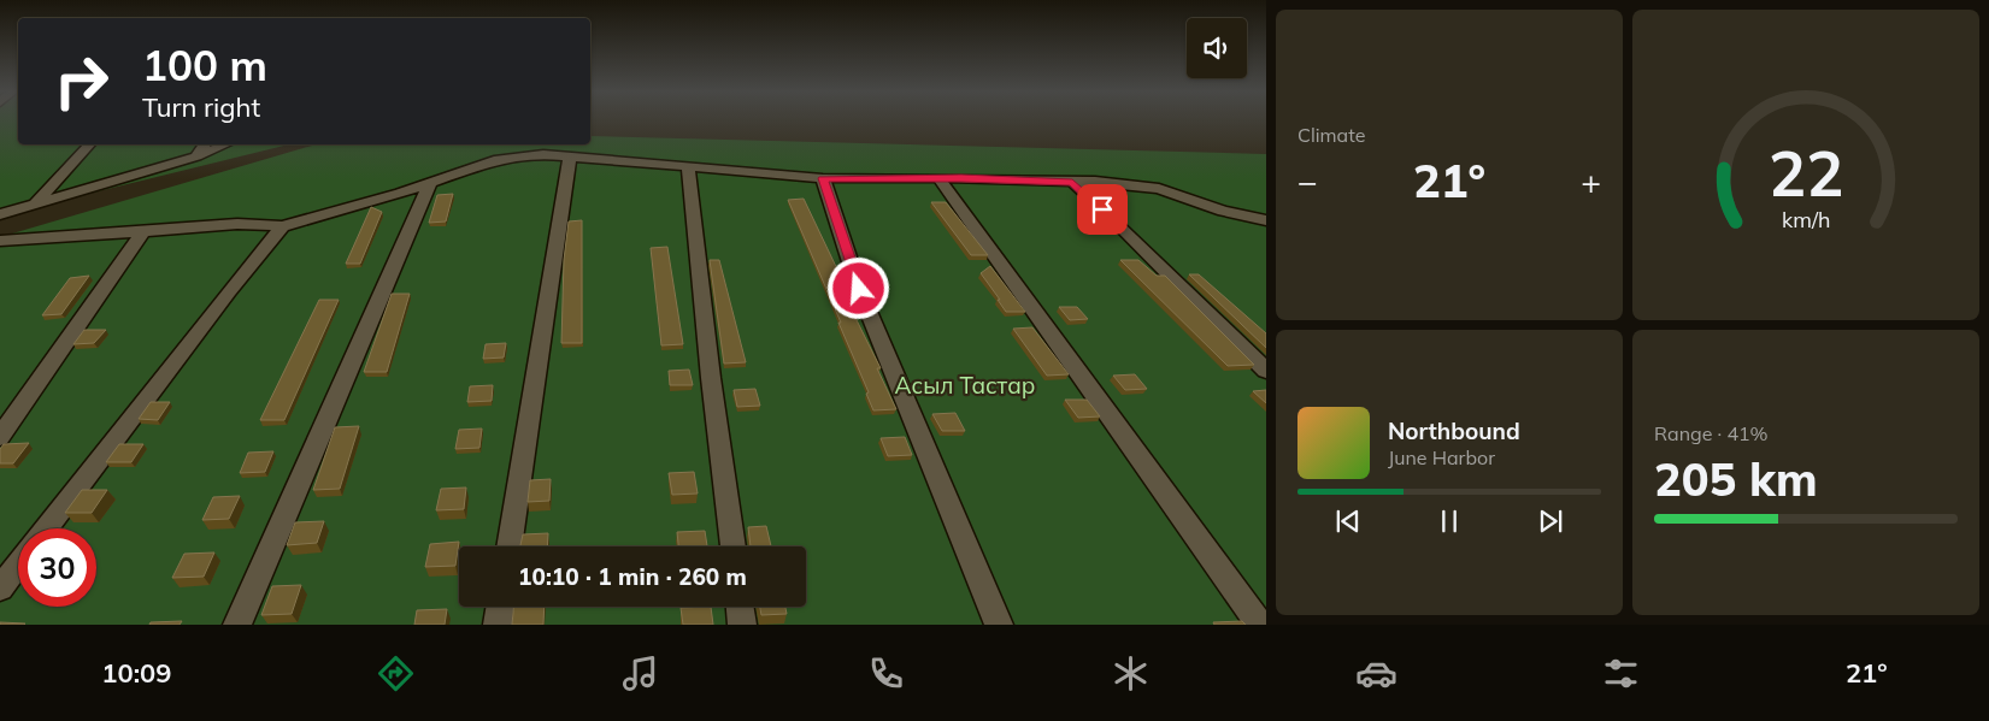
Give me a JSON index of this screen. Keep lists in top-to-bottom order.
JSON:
{
  "parks": ["Асыл Тастар"],
  "page": {
    "tile": [
      "Climate",
      ["Range · 41%", "205 km"]
    ],
    "turn": ["100 m", "Turn right"],
    "heat": ["−", "21°", "+"],
    "song": ["Northbound", "June Harbor"],
    "limit": "30",
    "trip": "10:10 · 1 min · 260 m",
    "tabs": ["10:09", "21°"],
    "gauge": ["22", "km/h"]
  }
}
